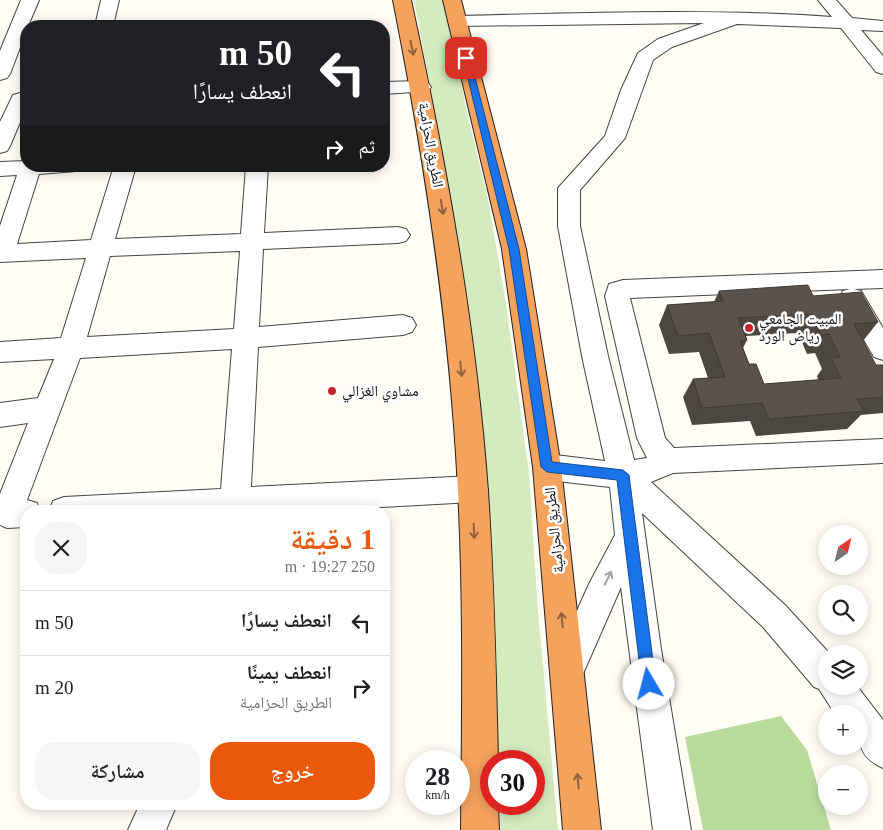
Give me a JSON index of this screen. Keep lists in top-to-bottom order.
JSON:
{
  "streets": {
    "highway": ["الطريق الحزامية"]
  },
  "places": ["المبيت الجامعي رياض الورد", "مشاوي الغزالي"],
  "north": "top right",
  "page": {
    "turn": ["50 m", "انعطف يسارًا"],
    "then": "ثم",
    "heading": ["1 دقيقة", "250 m · 19:27"],
    "map_buttons": ["+", "−"],
    "list": [
      {
        "name": "انعطف يسارًا",
        "value": "50 m"
      },
      {
        "name": "انعطف يمينًا",
        "note": "الطريق الحزامية",
        "value": "20 m"
      }
    ],
    "buttons": ["خروج", "مشاركة"],
    "speed": "28 km/h",
    "limit": "30"
  }
}
